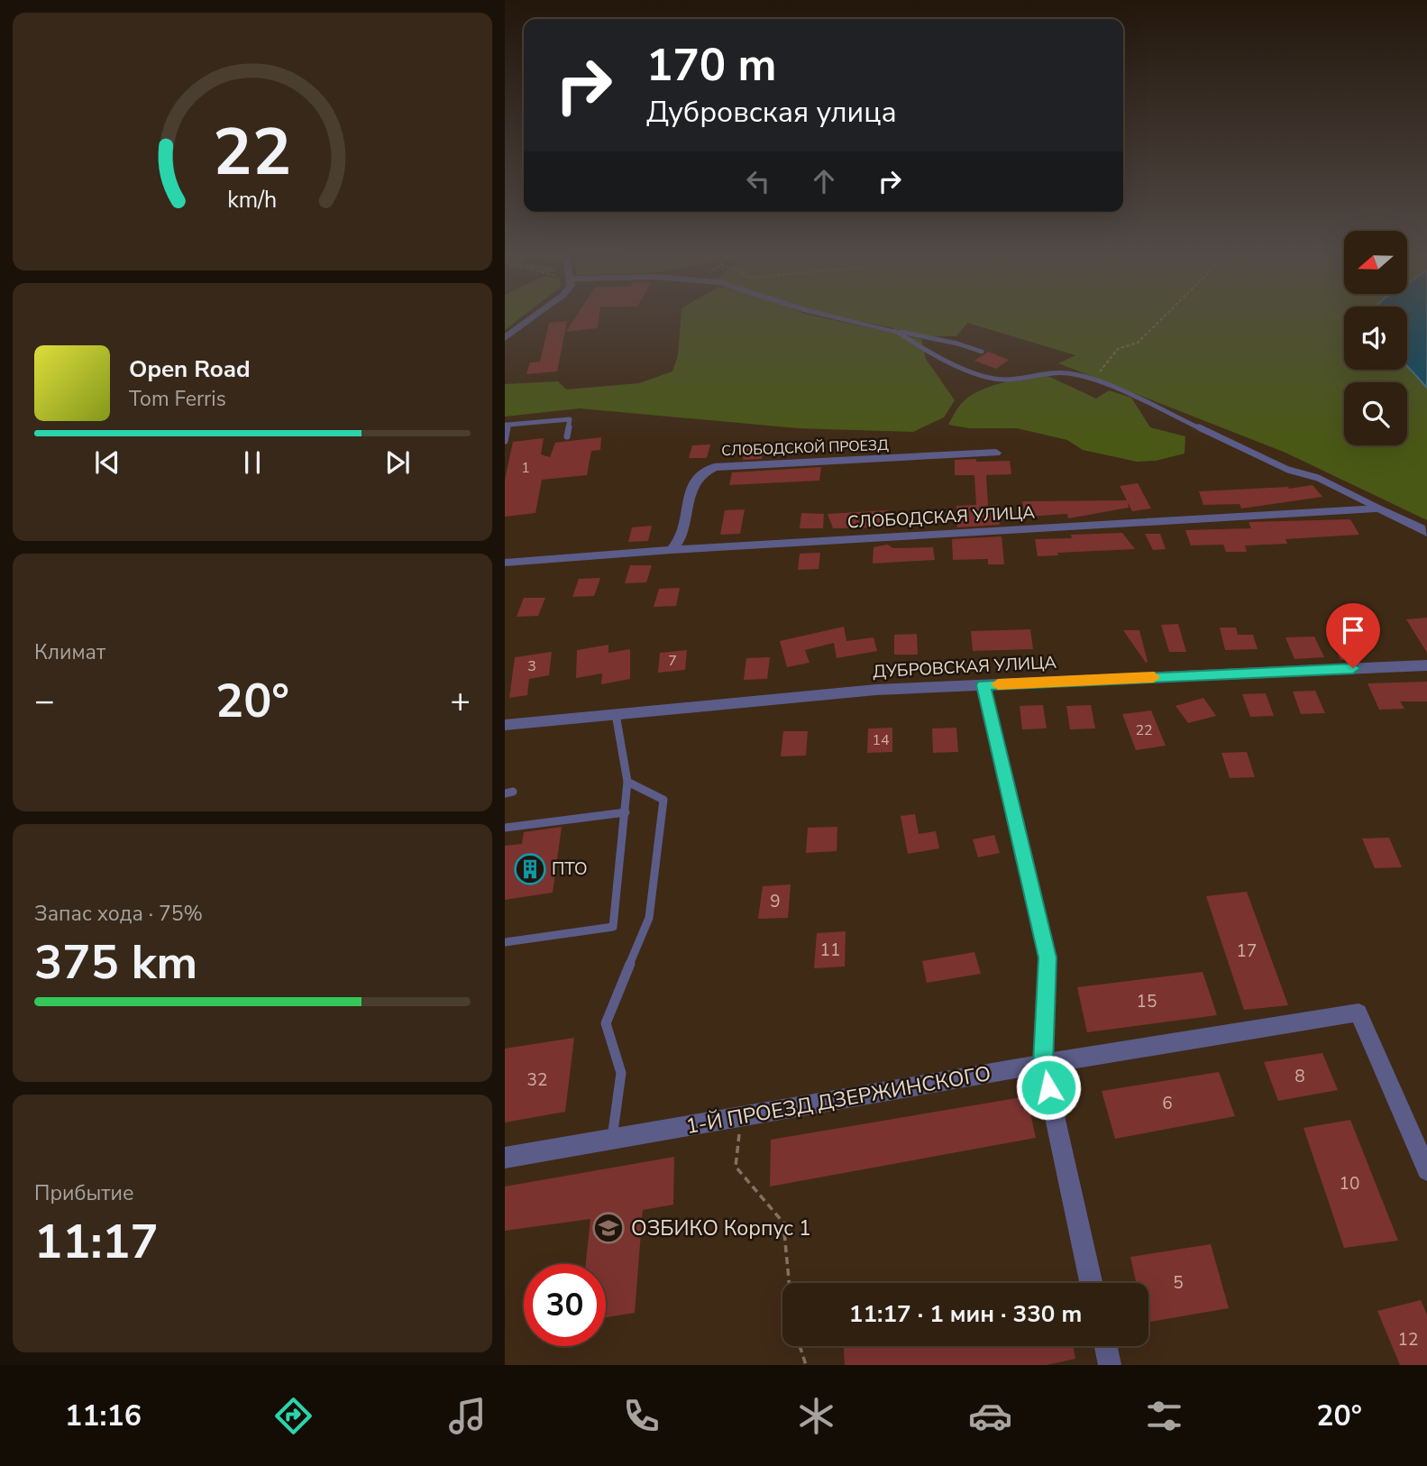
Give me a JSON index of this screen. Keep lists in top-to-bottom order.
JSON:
{
  "streets": {
    "street": [
      "СЛОБОДСКОЙ ПРОЕЗД",
      "СЛОБОДСКАЯ УЛИЦА",
      "ДУБРОВСКАЯ УЛИЦА",
      "1-Й ПРОЕЗД ДЗЕРЖИНСКОГО"
    ]
  },
  "crossings": [
    ["СЛОБОДСКОЙ ПРОЕЗД", "СЛОБОДСКАЯ УЛИЦА"]
  ],
  "places": {
    "building": ["ПТО"],
    "school or university": ["ОЗБИКО Корпус 1"]
  },
  "house_numbers": [
    "1",
    "7",
    "3",
    "22",
    "14",
    "9",
    "11",
    "17",
    "15",
    "8",
    "32",
    "6",
    "10",
    "5",
    "12"
  ],
  "north": "left",
  "page": {
    "turn": ["170 m", "Дубровская улица"],
    "song": ["Open Road", "Tom Ferris"],
    "tile": [
      "Климат",
      ["Запас хода · 75%", "375 km"],
      ["Прибытие", "11:17"]
    ],
    "heat": ["−", "20°", "+"],
    "limit": "30",
    "trip": "11:17 · 1 мин · 330 m",
    "tabs": ["11:16", "20°"],
    "gauge": ["22", "km/h"]
  }
}
